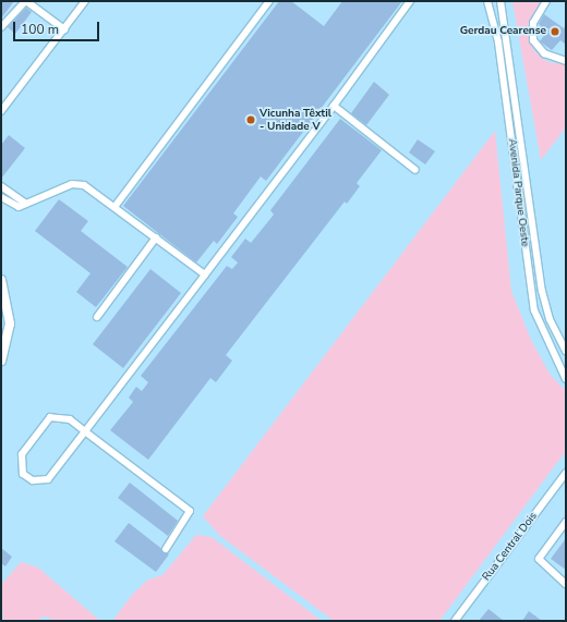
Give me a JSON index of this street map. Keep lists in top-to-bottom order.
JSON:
{
  "streets": {
    "street": ["Avenida Parque Oeste", "Rua Central Dois"]
  },
  "places": ["Gerdau Cearense", "Vicunha Têxtil - Unidade V"],
  "scale_bar": "100 m"
}
